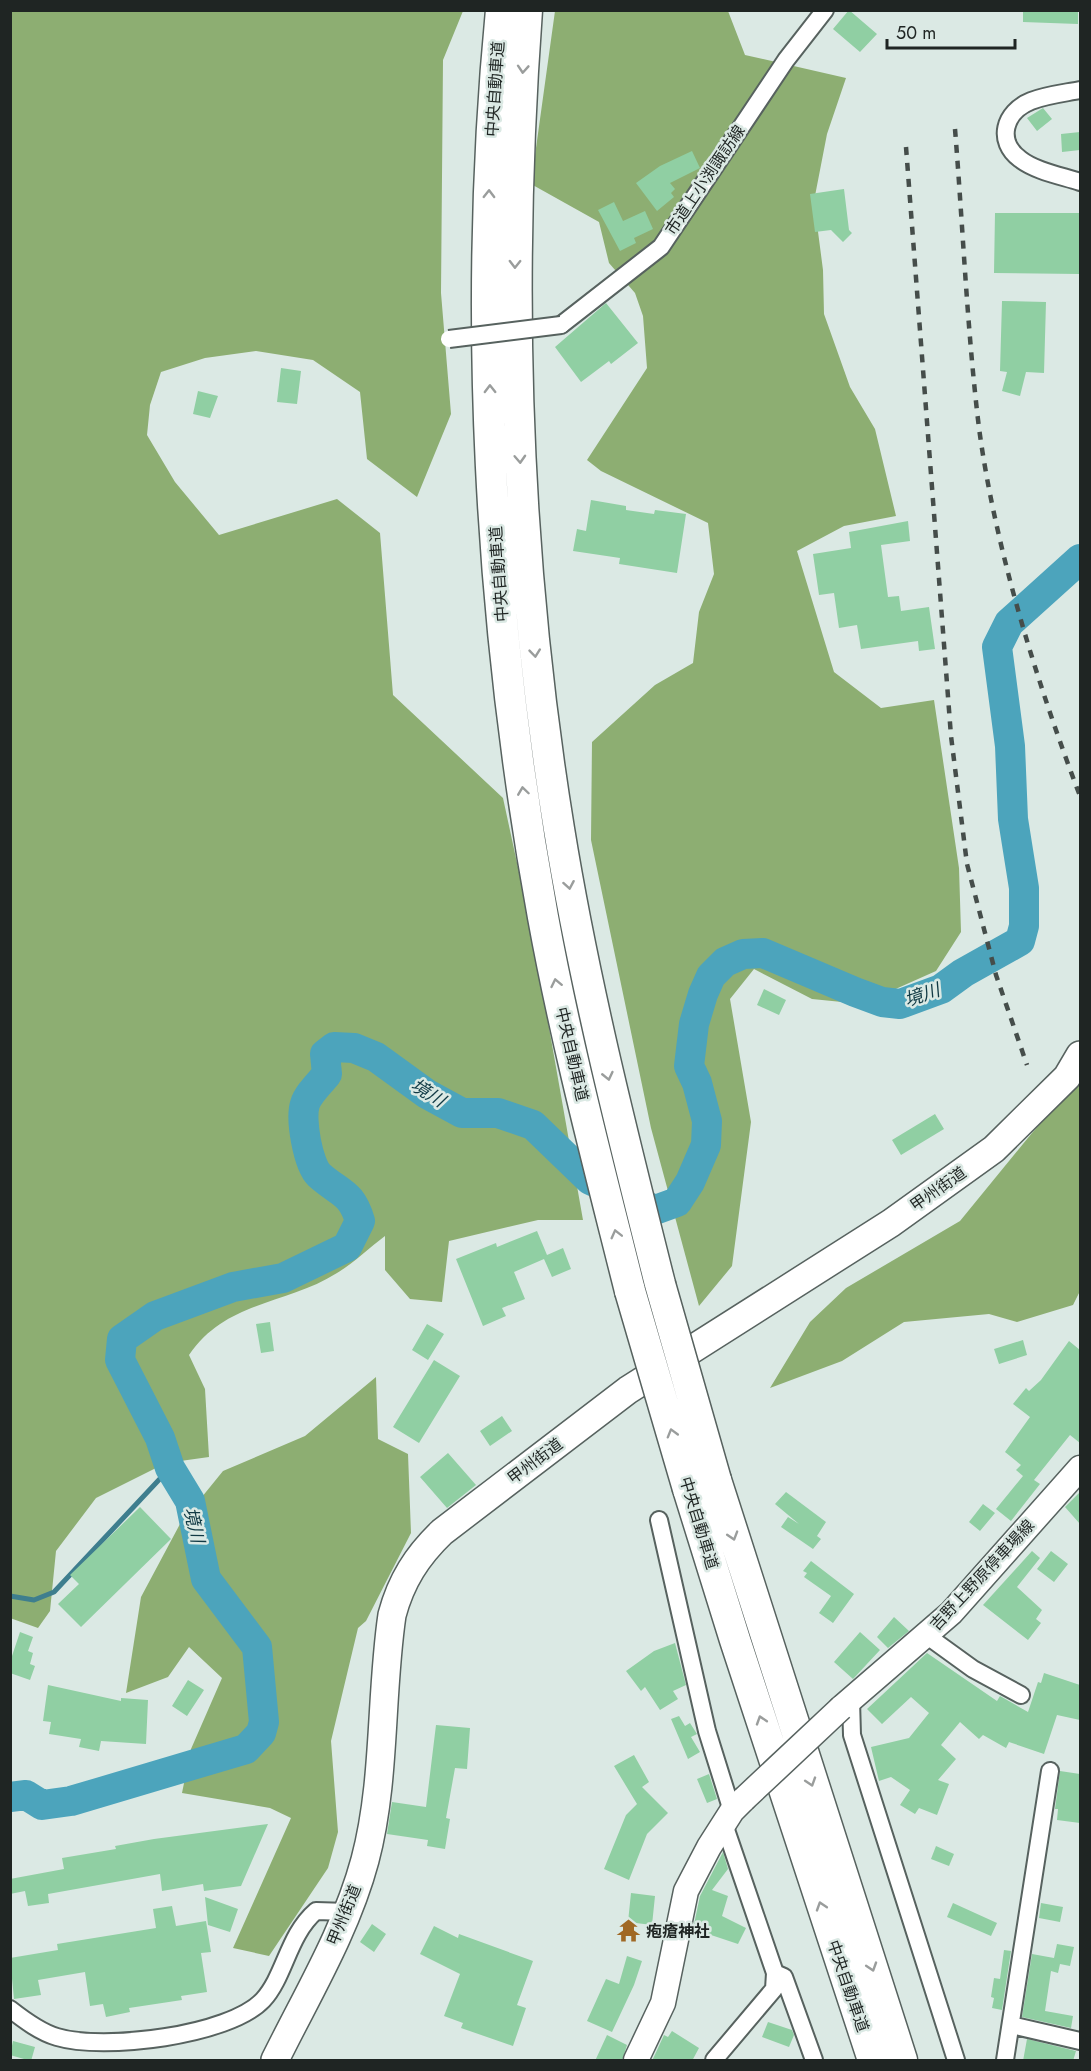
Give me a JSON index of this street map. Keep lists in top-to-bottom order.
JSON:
{
  "streets": {
    "highway": ["中央自動車道", "甲州街道"],
    "main road": ["吉野上野原停車場線"],
    "street": ["市道上小渕諏訪線"]
  },
  "water": ["境川"],
  "places": {
    "temple": ["疱瘡神社"]
  },
  "scale_bar": "50 m"
}
